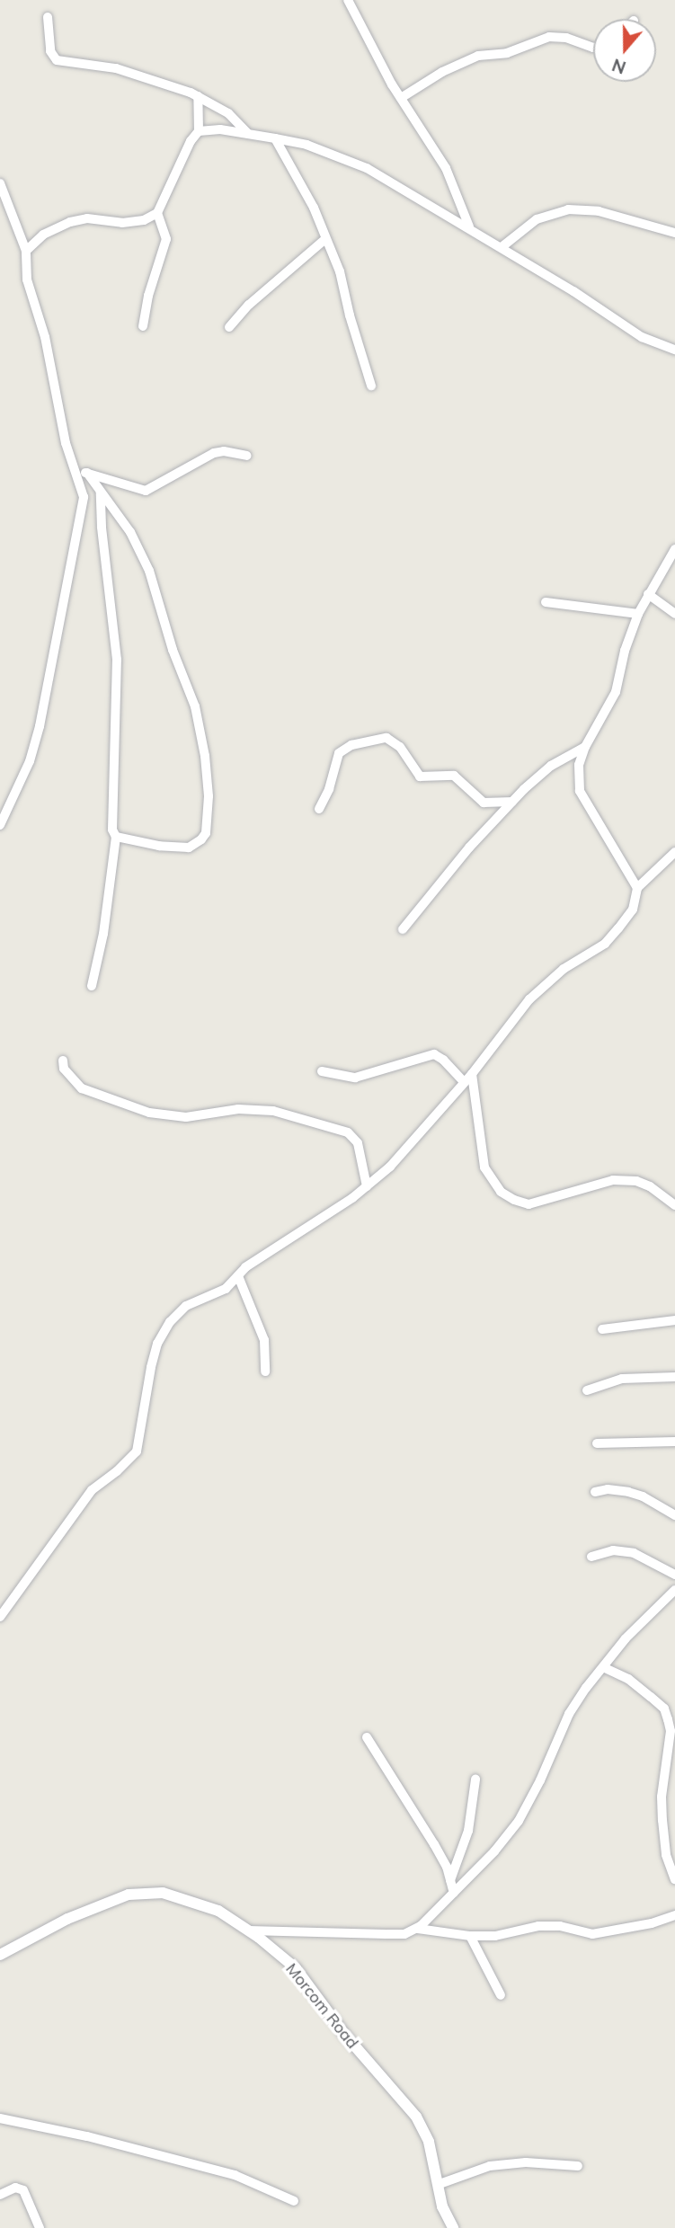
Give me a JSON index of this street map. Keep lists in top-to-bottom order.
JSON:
{
  "streets": {
    "street": ["Morcom Road"]
  },
  "north": "bottom"
}
